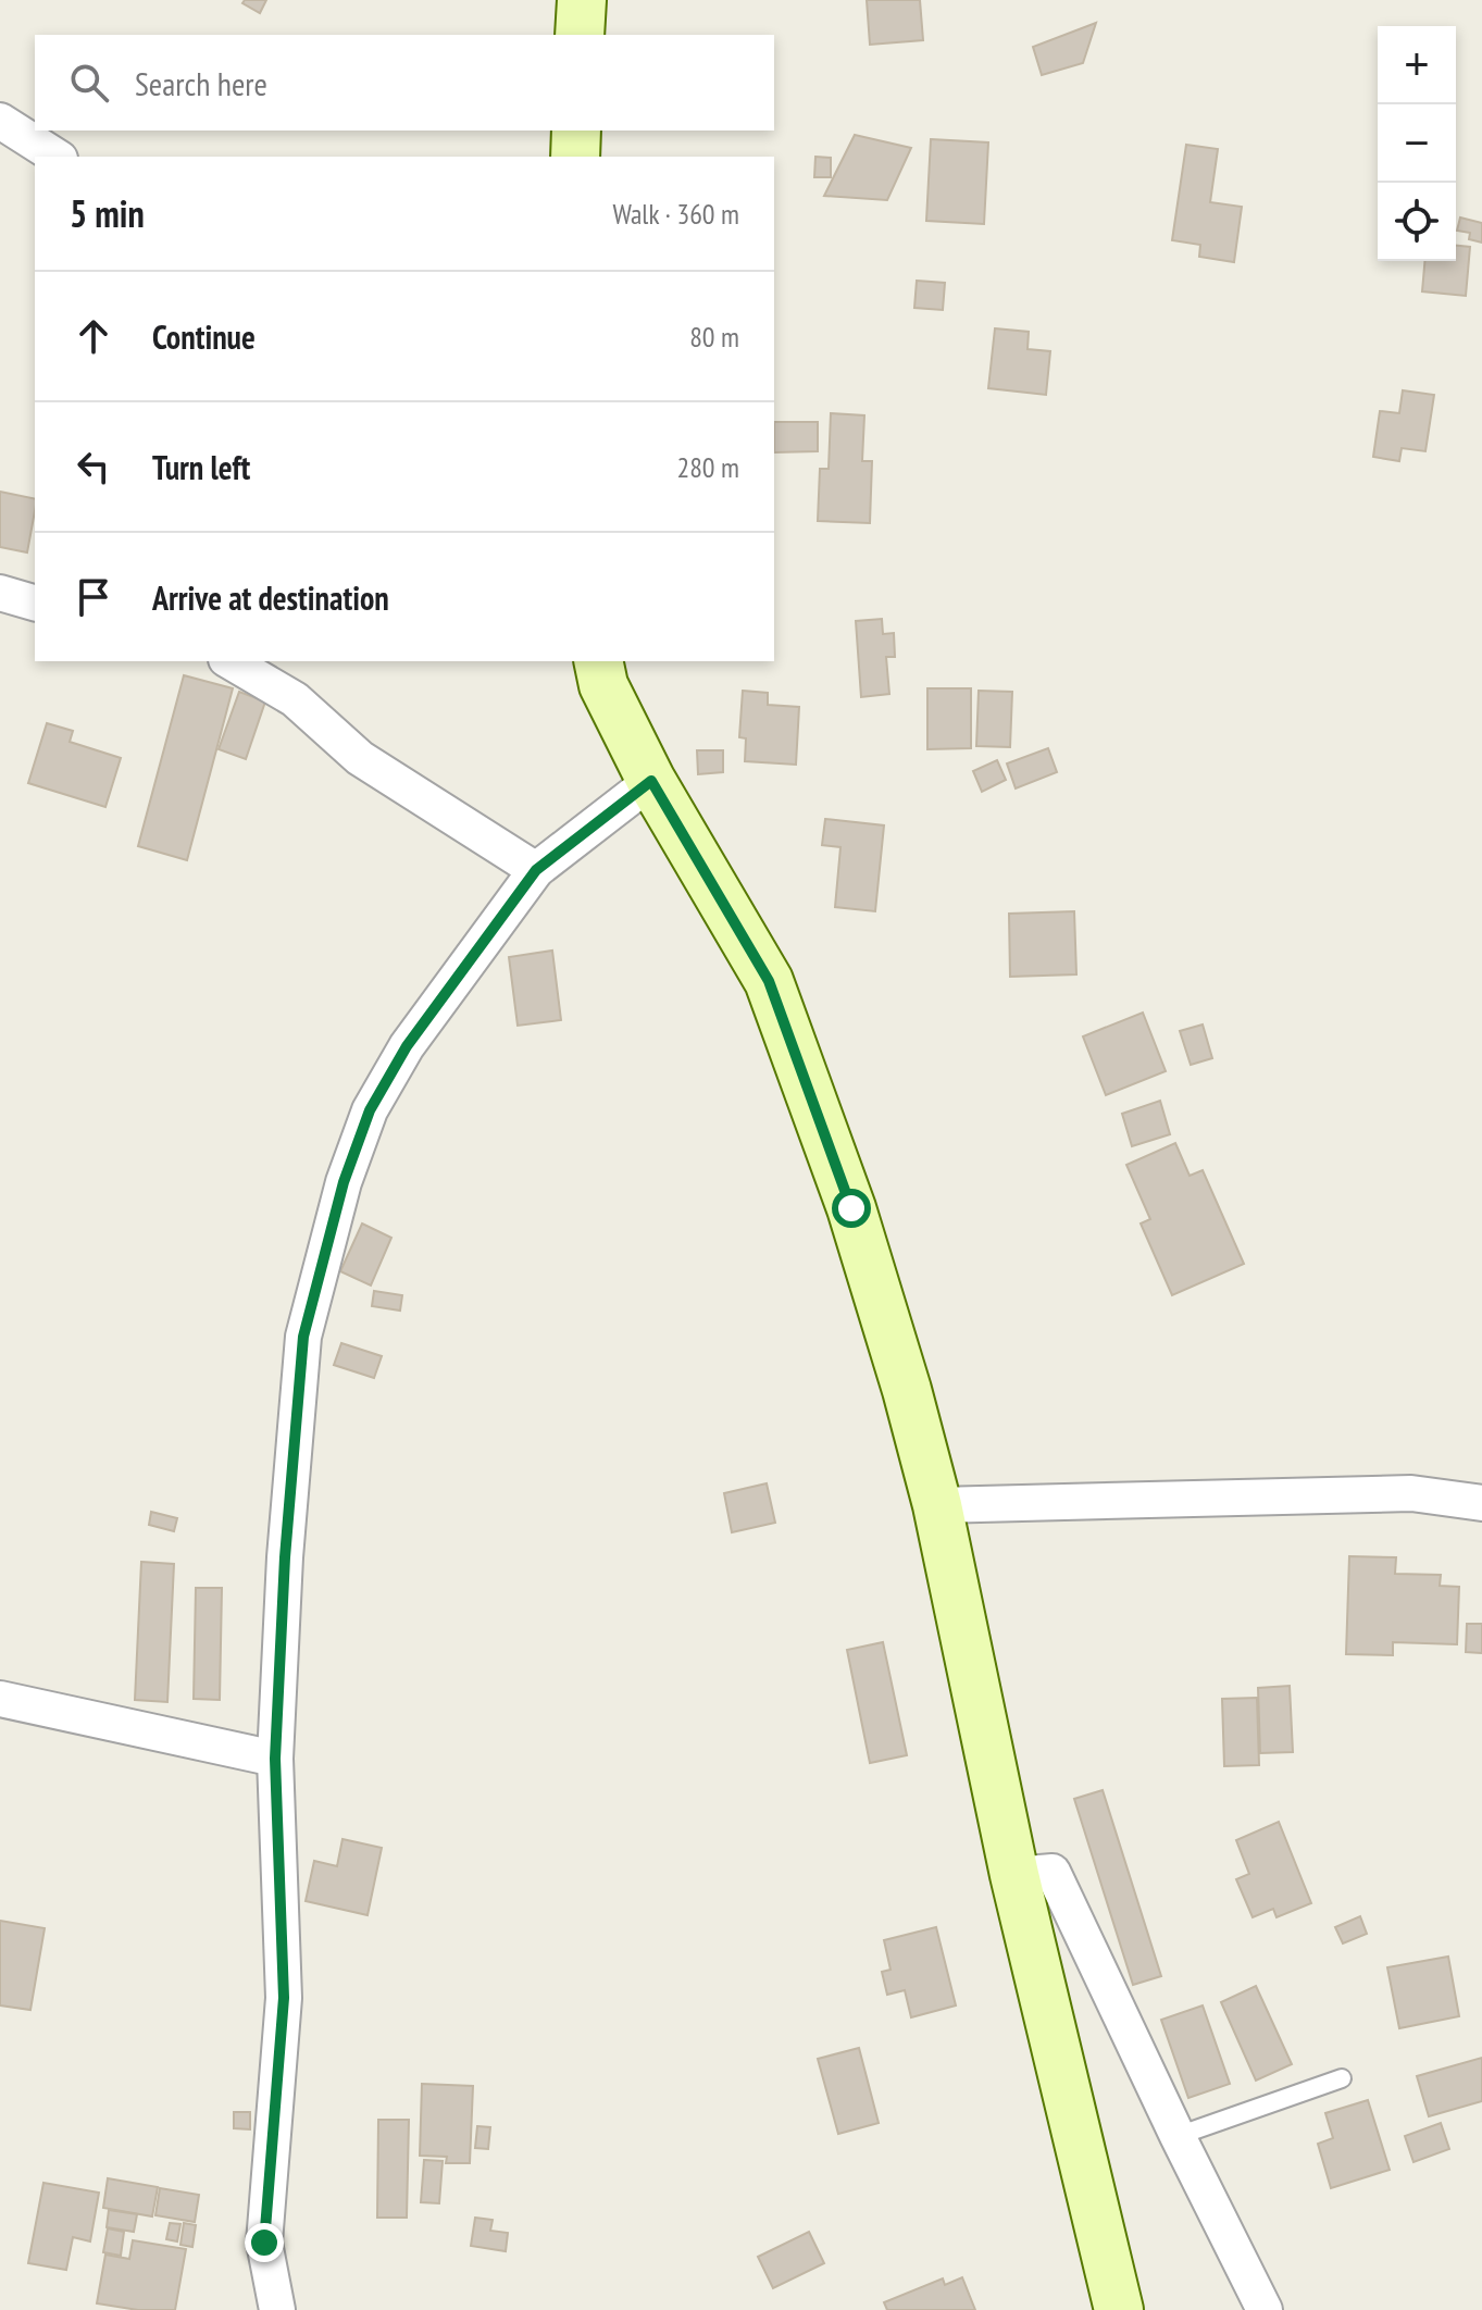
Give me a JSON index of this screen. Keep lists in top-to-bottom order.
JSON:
{
  "page": {
    "map_buttons": ["+", "−"],
    "search": "Search here",
    "heading": ["5 min", "Walk · 360 m"],
    "list": [
      ["Continue", "80 m"],
      ["Turn left", "280 m"],
      "Arrive at destination"
    ]
  }
}
